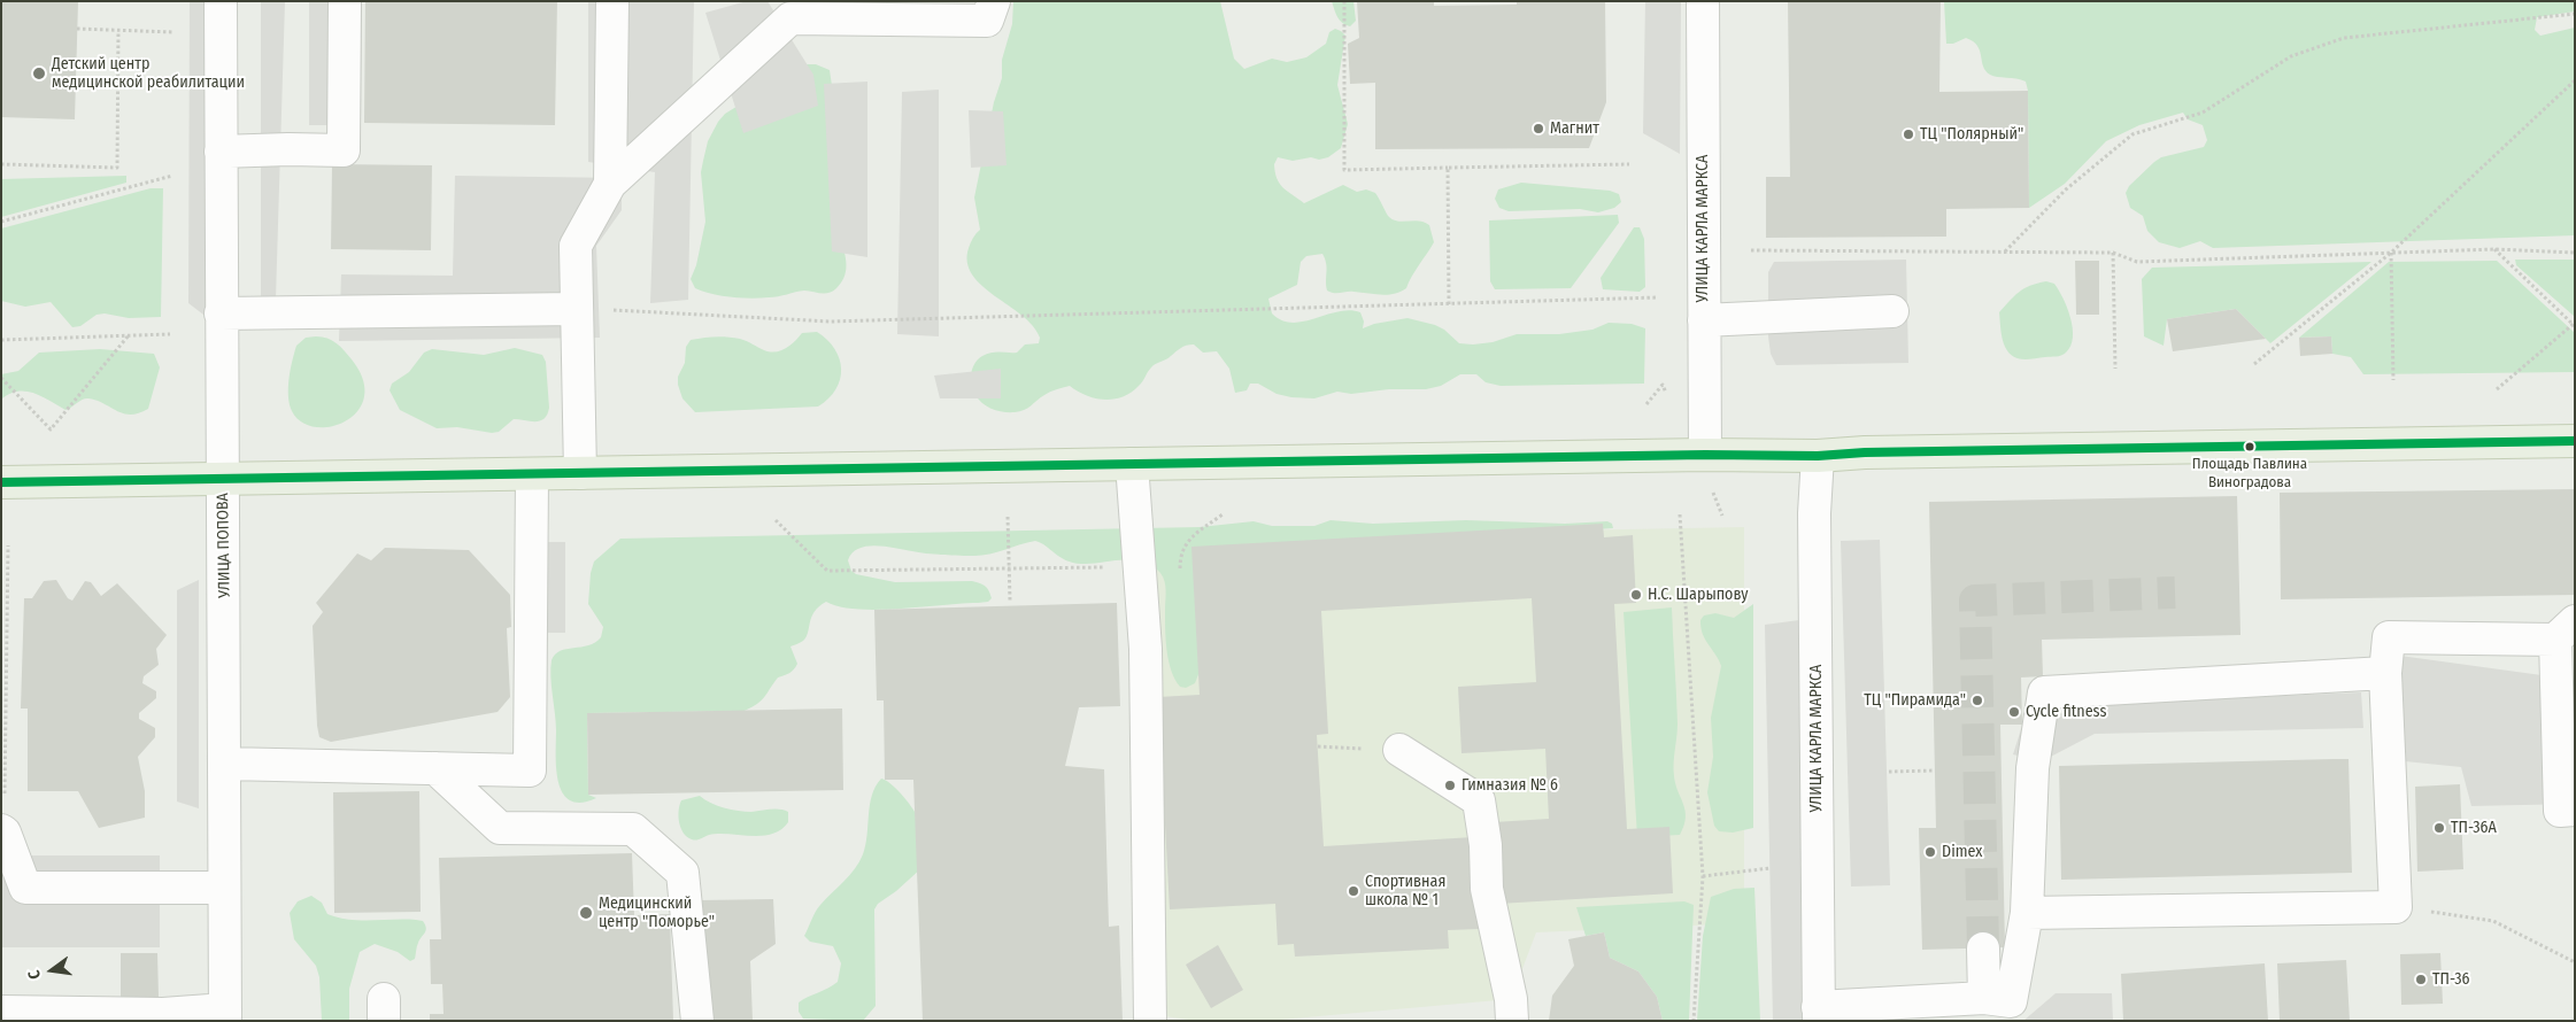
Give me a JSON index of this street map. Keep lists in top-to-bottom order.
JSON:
{
  "streets": {
    "street": ["УЛИЦА КАРЛА МАРКСА", "УЛИЦА ПОПОВА"]
  },
  "places": [
    "Детский центр медицинской реабилитации",
    "Магнит",
    "ТЦ \"Полярный\"",
    "Площадь Павлина Виноградова",
    "Н.С. Шарыпову",
    "ТЦ \"Пирамида\"",
    "Cycle fitness",
    "Гимназия № 6",
    "ТП-36А",
    "Dimex",
    "Спортивная школа № 1",
    "Медицинский центр \"Поморье\"",
    "ТП-36"
  ],
  "north": "left"
}
